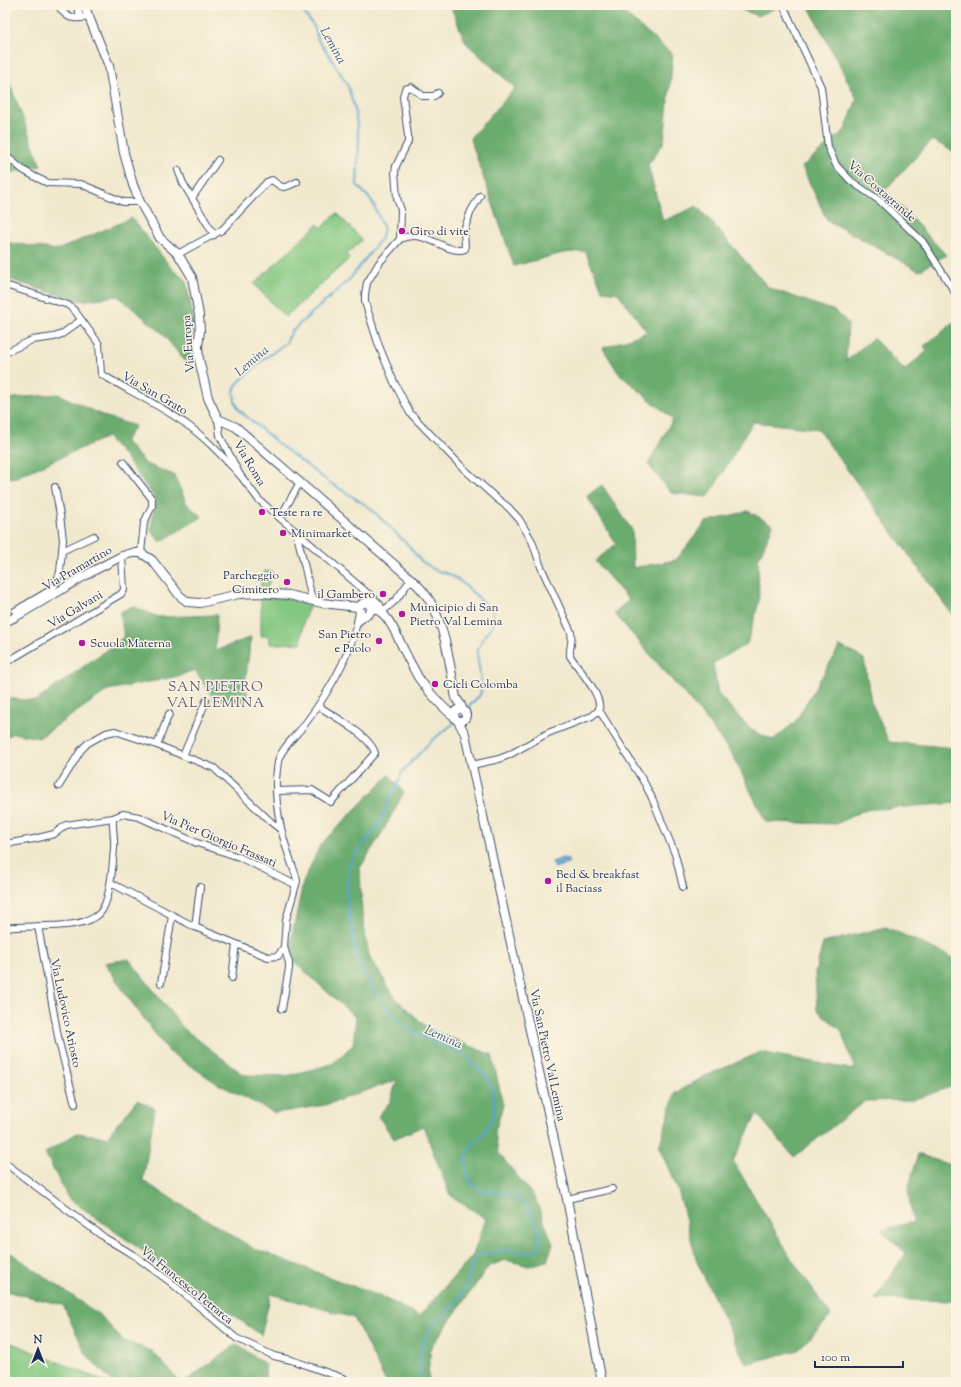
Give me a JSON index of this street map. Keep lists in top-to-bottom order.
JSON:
{
  "streets": {
    "street": [
      "Via Costagrande",
      "Via Europa",
      "Via San Grato",
      "Via Roma",
      "Via Pramartino",
      "Via Galvani",
      "Via Pier Giorgio Frassati",
      "Via Ludovico Ariosto",
      "Via San Pietro Val Lemina",
      "Via Francesco Petrarca"
    ]
  },
  "crossings": [
    ["Via Europa", "Via Roma"],
    ["Via San Grato", "Via Roma"],
    ["Via Roma", "Via Pier Giorgio Frassati"],
    ["Via Pramartino", "Via Galvani"]
  ],
  "districts": ["SAN PIETRO VAL LEMINA"],
  "water": ["Lemina"],
  "places": [
    "Giro di vite",
    "Teste ra re",
    "Minimarket",
    "Parcheggio Cimitero",
    "il Gambero",
    "Municipio di San Pietro Val Lemina",
    "San Pietro e Paolo",
    "Scuola Materna",
    "Cicli Colomba",
    "Bed & breakfast il Baciass"
  ],
  "scale_bar": "100 m",
  "north": "top"
}
